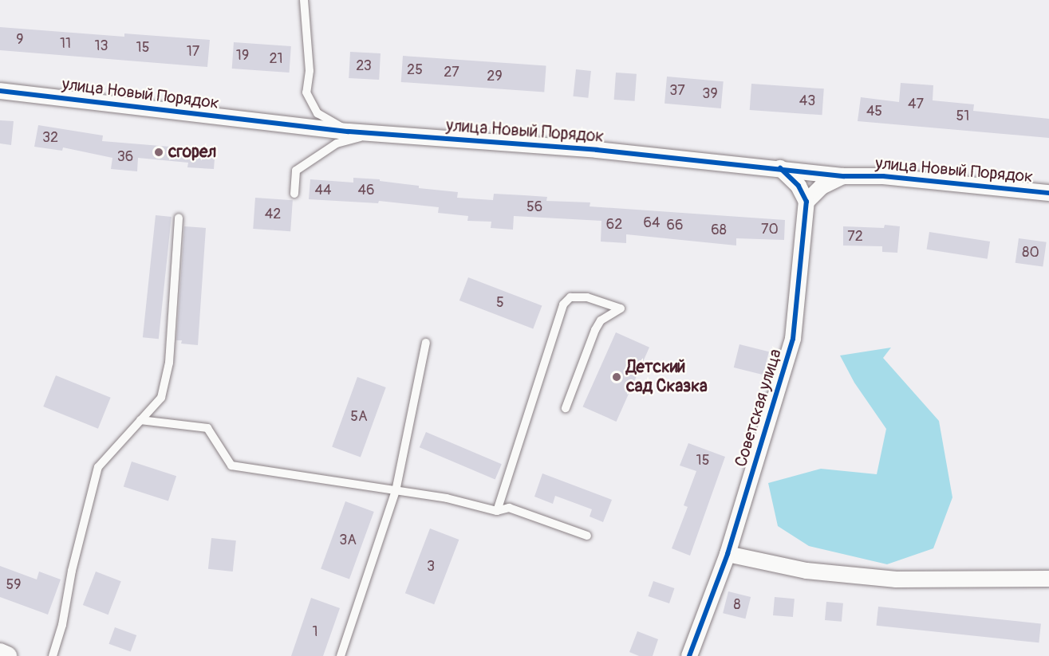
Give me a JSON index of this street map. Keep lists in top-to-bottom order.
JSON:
{
  "streets": {
    "street": ["улица Новый Порядок", "Советская улица"]
  },
  "places": ["сгорел", "Детский сад Сказка"],
  "house_numbers": [
    "9",
    "11",
    "13",
    "15",
    "17",
    "19",
    "21",
    "23",
    "25",
    "27",
    "29",
    "37",
    "39",
    "43",
    "47",
    "45",
    "51",
    "32",
    "36",
    "44",
    "46",
    "56",
    "42",
    "64",
    "62",
    "66",
    "70",
    "68",
    "72",
    "80",
    "5",
    "5А",
    "15",
    "3А",
    "3",
    "59",
    "8",
    "1"
  ]
}
